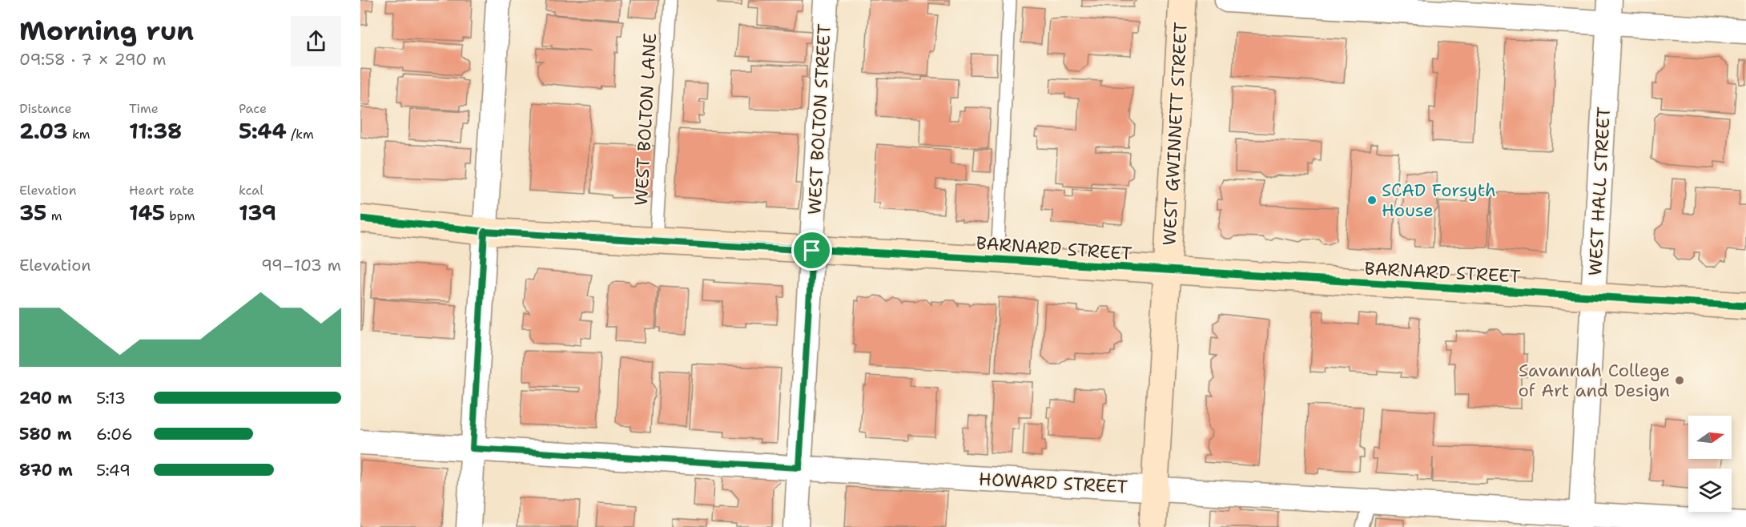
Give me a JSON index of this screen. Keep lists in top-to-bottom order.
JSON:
{
  "streets": {
    "street": [
      "WEST BOLTON STREET",
      "WEST GWINNETT STREET",
      "WEST HALL STREET",
      "BARNARD STREET",
      "HOWARD STREET"
    ],
    "lane": ["WEST BOLTON LANE"]
  },
  "crossings": [
    ["WEST BOLTON LANE", "BARNARD STREET"],
    ["WEST BOLTON STREET", "BARNARD STREET"],
    ["WEST BOLTON STREET", "HOWARD STREET"],
    ["WEST GWINNETT STREET", "BARNARD STREET"],
    ["WEST GWINNETT STREET", "HOWARD STREET"],
    ["WEST HALL STREET", "BARNARD STREET"],
    ["WEST HALL STREET", "HOWARD STREET"]
  ],
  "places": ["SCAD Forsyth House", "Savannah College of Art and Design"],
  "north": "right",
  "page": {
    "heading": ["Morning run", "09:58 · 7 × 290 m"],
    "stats": [
      ["Distance", "2.03 km"],
      ["Time", "11:38"],
      ["Pace", "5:44 /km"],
      ["Elevation", "35 m"],
      ["Heart rate", "145 bpm"],
      ["kcal", "139"]
    ],
    "chart": ["Elevation", "99–103 m"],
    "list": [
      {
        "name": "290 m",
        "note": "5:13"
      },
      {
        "name": "580 m",
        "note": "6:06"
      },
      {
        "name": "870 m",
        "note": "5:49"
      }
    ]
  }
}
